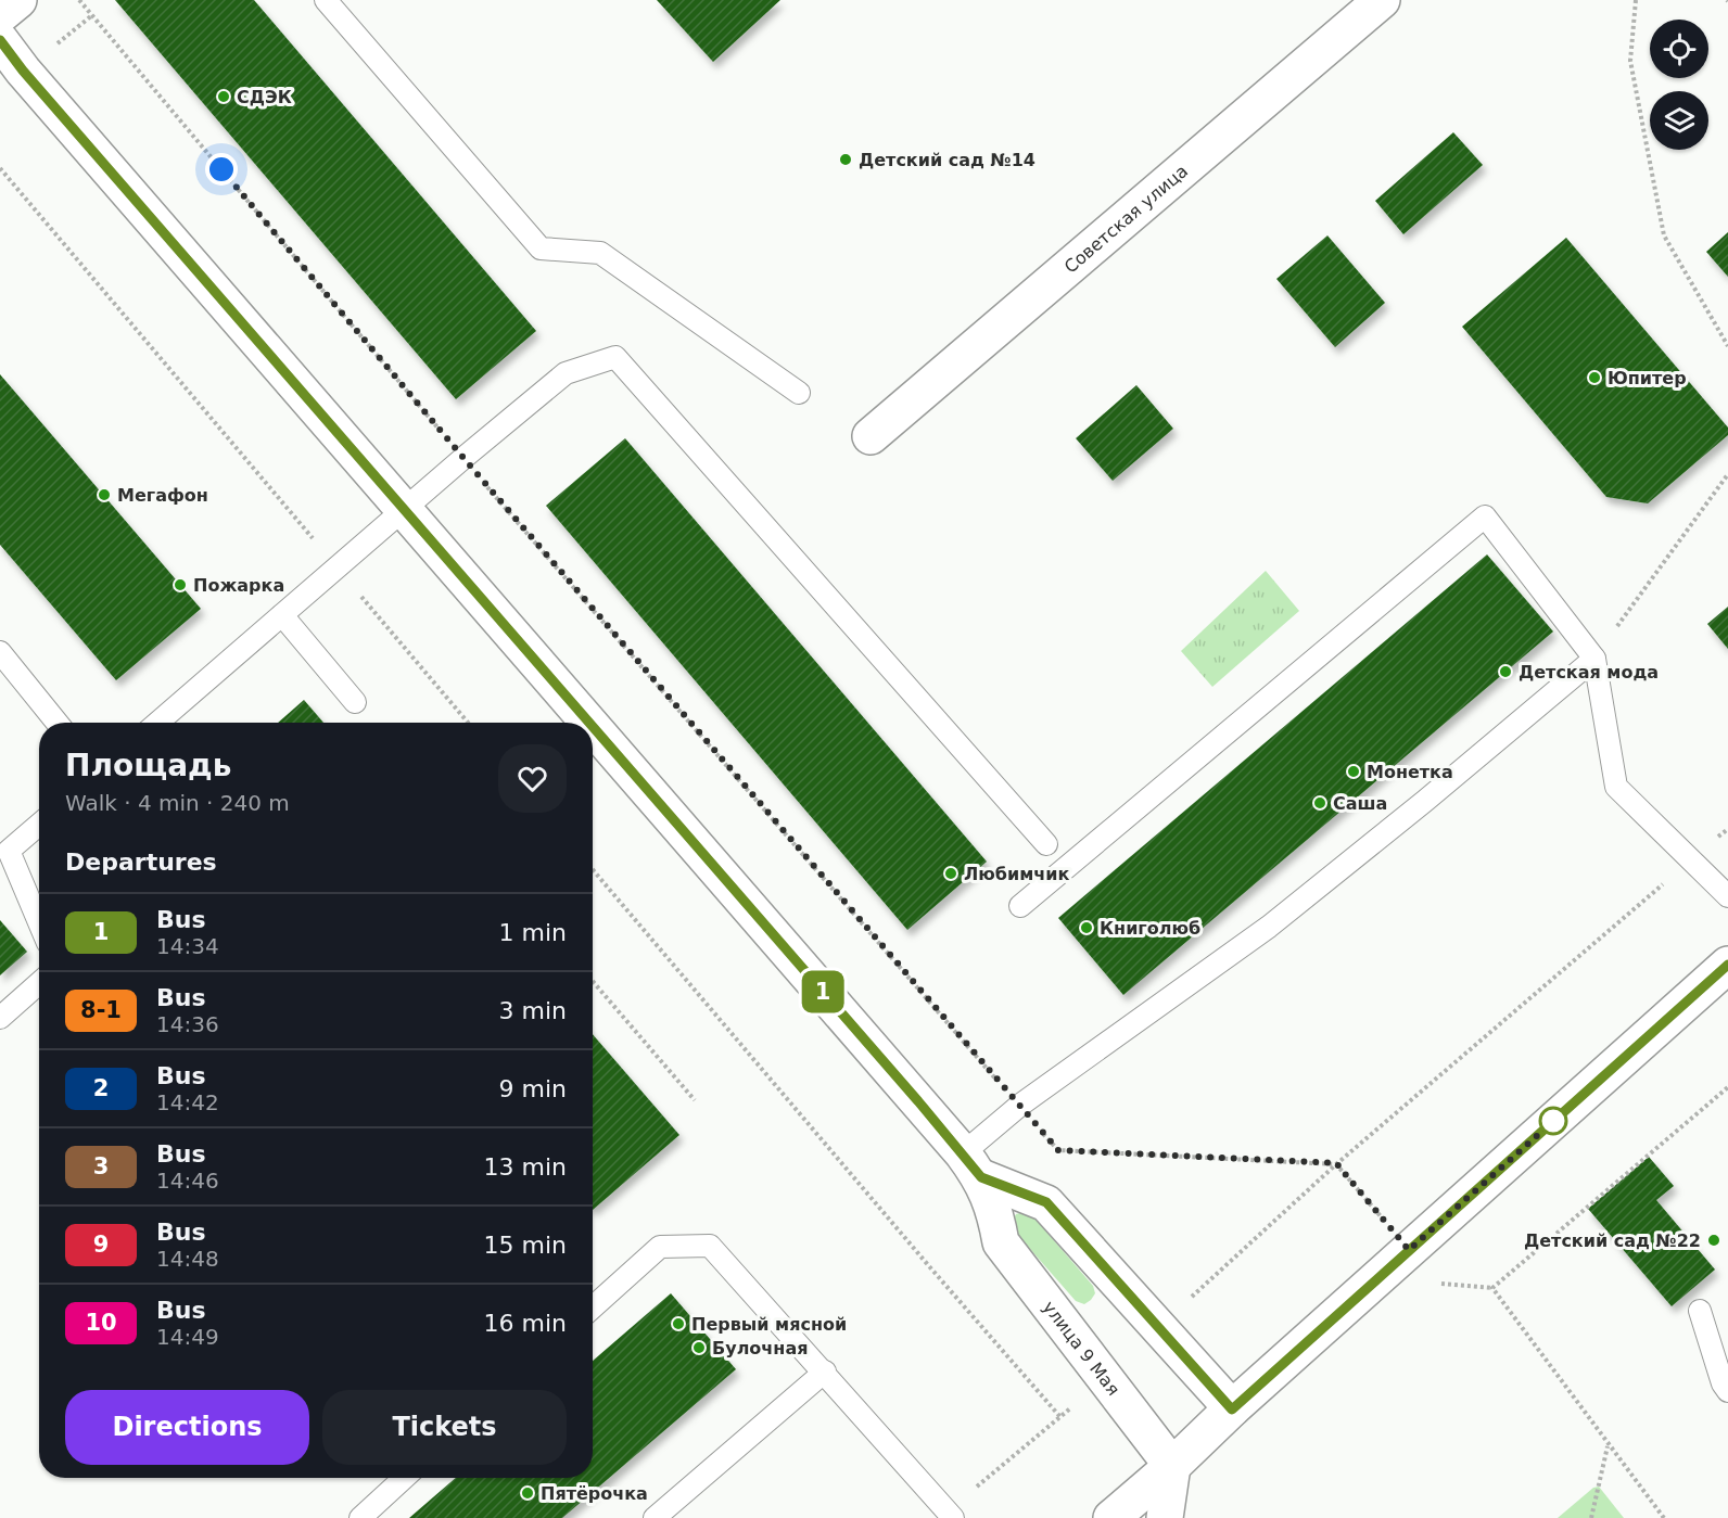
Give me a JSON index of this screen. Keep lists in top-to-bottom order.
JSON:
{
  "streets": {
    "street": ["Советская улица", "улица 9 Мая"]
  },
  "places": [
    "СДЭК",
    "Детский сад №14",
    "Юпитер",
    "Мегафон",
    "Пожарка",
    "Детская мода",
    "Монетка",
    "Саша",
    "Любимчик",
    "Книголюб",
    "Детский сад №22",
    "Первый мясной",
    "Булочная",
    "Пятёрочка"
  ],
  "lines": ["bus line 1"],
  "page": {
    "on_map": "1",
    "heading": [
      ["Площадь", "Walk · 4 min · 240 m"],
      "Departures"
    ],
    "list": [
      {
        "mark": "1",
        "name": "Bus",
        "note": "14:34",
        "value": "1 min"
      },
      {
        "mark": "8-1",
        "name": "Bus",
        "note": "14:36",
        "value": "3 min"
      },
      {
        "mark": "2",
        "name": "Bus",
        "note": "14:42",
        "value": "9 min"
      },
      {
        "mark": "3",
        "name": "Bus",
        "note": "14:46",
        "value": "13 min"
      },
      {
        "mark": "9",
        "name": "Bus",
        "note": "14:48",
        "value": "15 min"
      },
      {
        "mark": "10",
        "name": "Bus",
        "note": "14:49",
        "value": "16 min"
      }
    ],
    "buttons": ["Directions", "Tickets"]
  }
}
